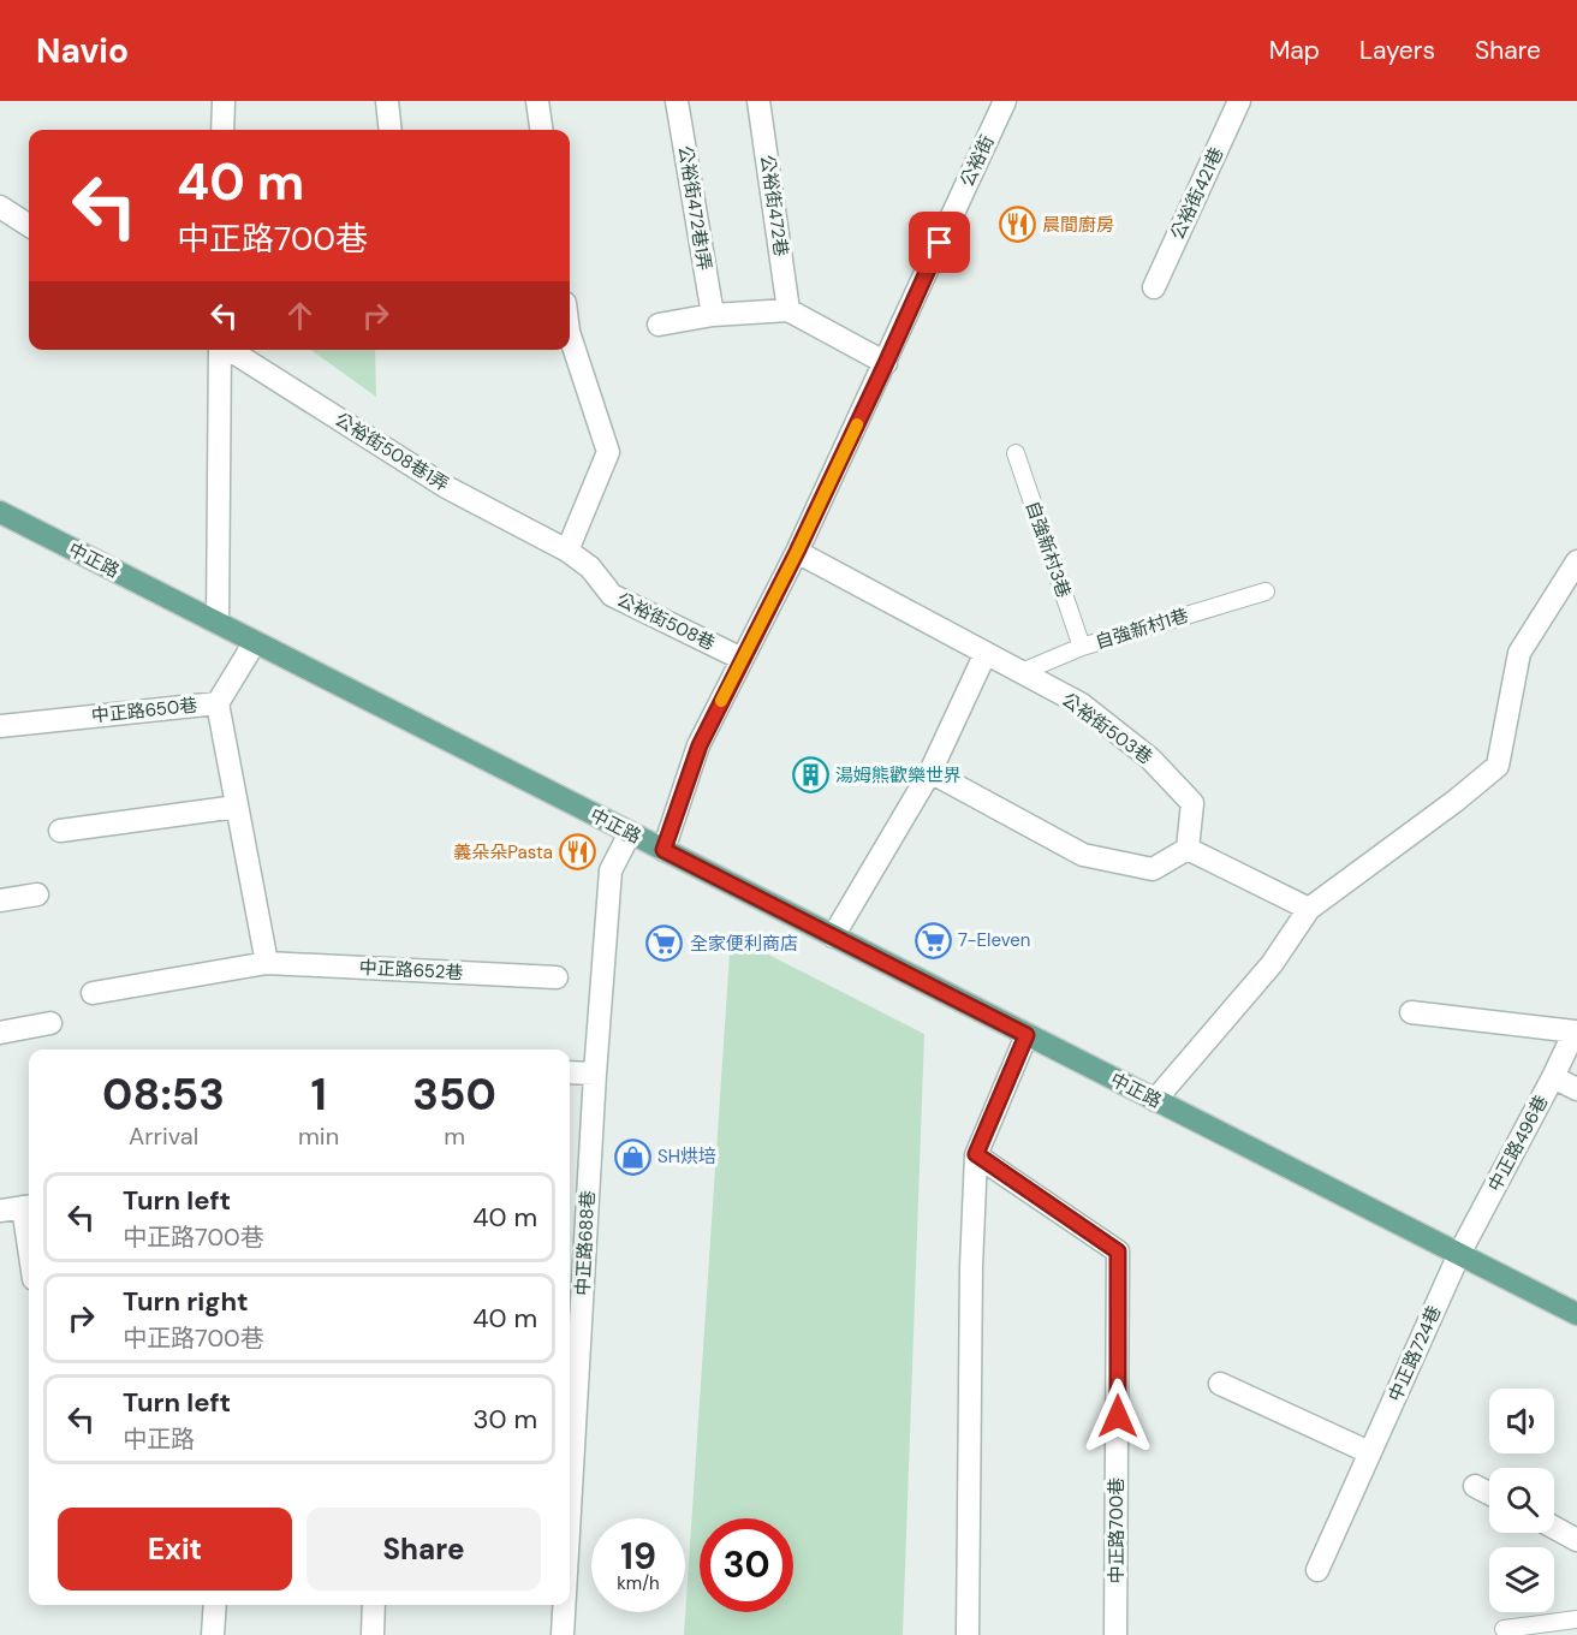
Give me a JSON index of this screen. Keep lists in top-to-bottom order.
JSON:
{
  "streets": {
    "main road": ["中正路"],
    "street": [
      "公裕街",
      "公裕街421巷",
      "公裕街472巷",
      "公裕街472巷1弄",
      "公裕街508巷1弄",
      "公裕街508巷",
      "中正路650巷",
      "公裕街503巷",
      "中正路652巷",
      "中正路496巷",
      "中正路688巷",
      "中正路724巷",
      "中正路700巷"
    ],
    "lane": ["自強新村3巷", "自強新村1巷"]
  },
  "crossings": [
    ["公裕街", "中正路"],
    ["公裕街", "公裕街508巷"],
    ["公裕街", "公裕街503巷"],
    ["公裕街508巷1弄", "公裕街508巷"],
    ["自強新村3巷", "自強新村1巷"],
    ["中正路", "中正路650巷"],
    ["中正路", "中正路496巷"],
    ["中正路", "中正路688巷"],
    ["中正路", "中正路724巷"],
    ["自強新村1巷", "公裕街503巷"],
    ["中正路496巷", "中正路724巷"]
  ],
  "places": {
    "restaurant": ["晨間廚房", "義朵朵Pasta"],
    "building": ["湯姆熊歡樂世界"],
    "supermarket": ["7-Eleven", "全家便利商店"],
    "shop": ["SH烘培"]
  },
  "page": {
    "header": "Navio",
    "nav": ["Map", "Layers", "Share"],
    "turn": ["40 m", "中正路700巷"],
    "eta": [
      "08:53",
      "Arrival",
      "1",
      "min",
      "350",
      "m"
    ],
    "list": [
      {
        "name": "Turn left",
        "note": "中正路700巷",
        "value": "40 m"
      },
      {
        "name": "Turn right",
        "note": "中正路700巷",
        "value": "40 m"
      },
      {
        "name": "Turn left",
        "note": "中正路",
        "value": "30 m"
      }
    ],
    "buttons": ["Exit", "Share"],
    "speed": "19 km/h",
    "limit": "30"
  }
}
